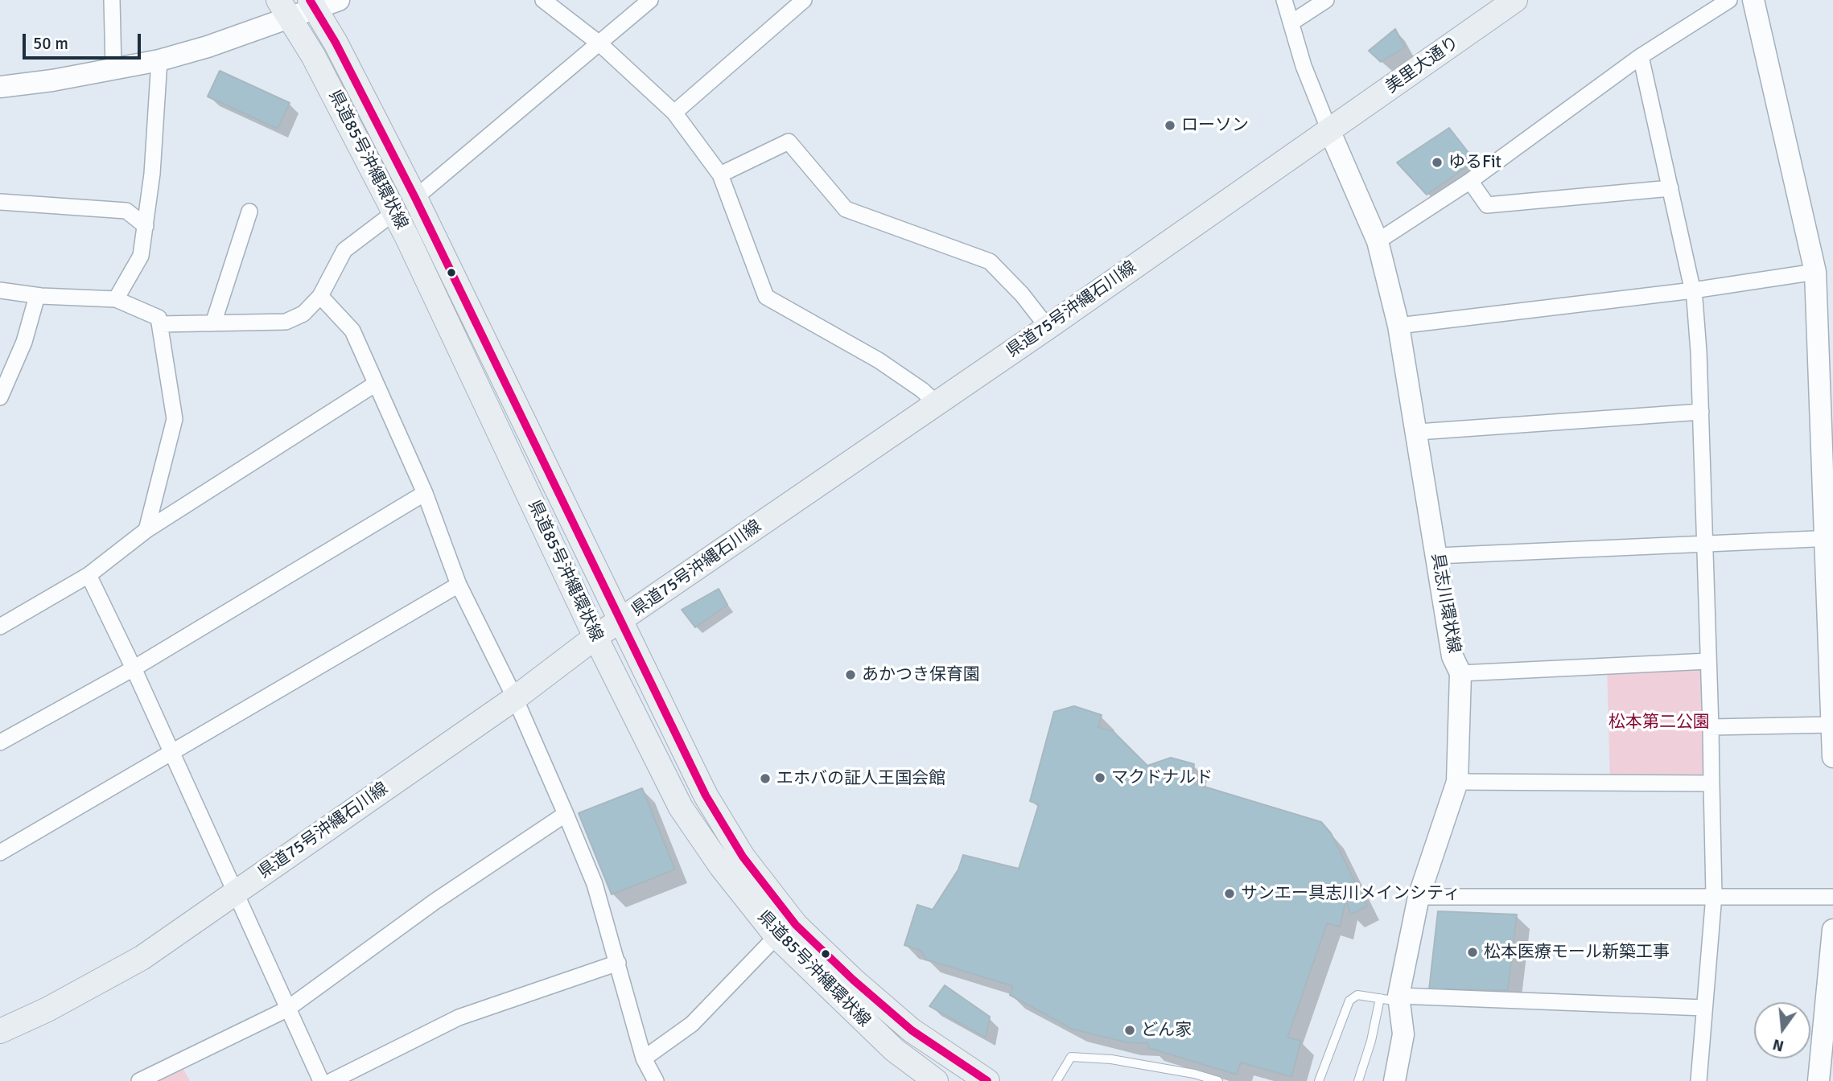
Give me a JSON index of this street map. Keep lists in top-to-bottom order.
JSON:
{
  "streets": {
    "main road": ["美里大通り", "県道85号沖縄環状線", "県道75号沖縄石川線"],
    "street": ["具志川環状線"]
  },
  "crossings": [
    ["美里大通り", "県道75号沖縄石川線"],
    ["美里大通り", "具志川環状線"],
    ["県道85号沖縄環状線", "県道75号沖縄石川線"],
    ["県道75号沖縄石川線", "具志川環状線"]
  ],
  "parks": ["松本第二公園"],
  "places": [
    "ローソン",
    "ゆるFit",
    "あかつき保育園",
    "マクドナルド",
    "エホバの証人王国会館",
    "サンエー具志川メインシティ",
    "松本医療モール新築工事",
    "どん家"
  ],
  "scale_bar": "50 m",
  "north": "bottom"
}
